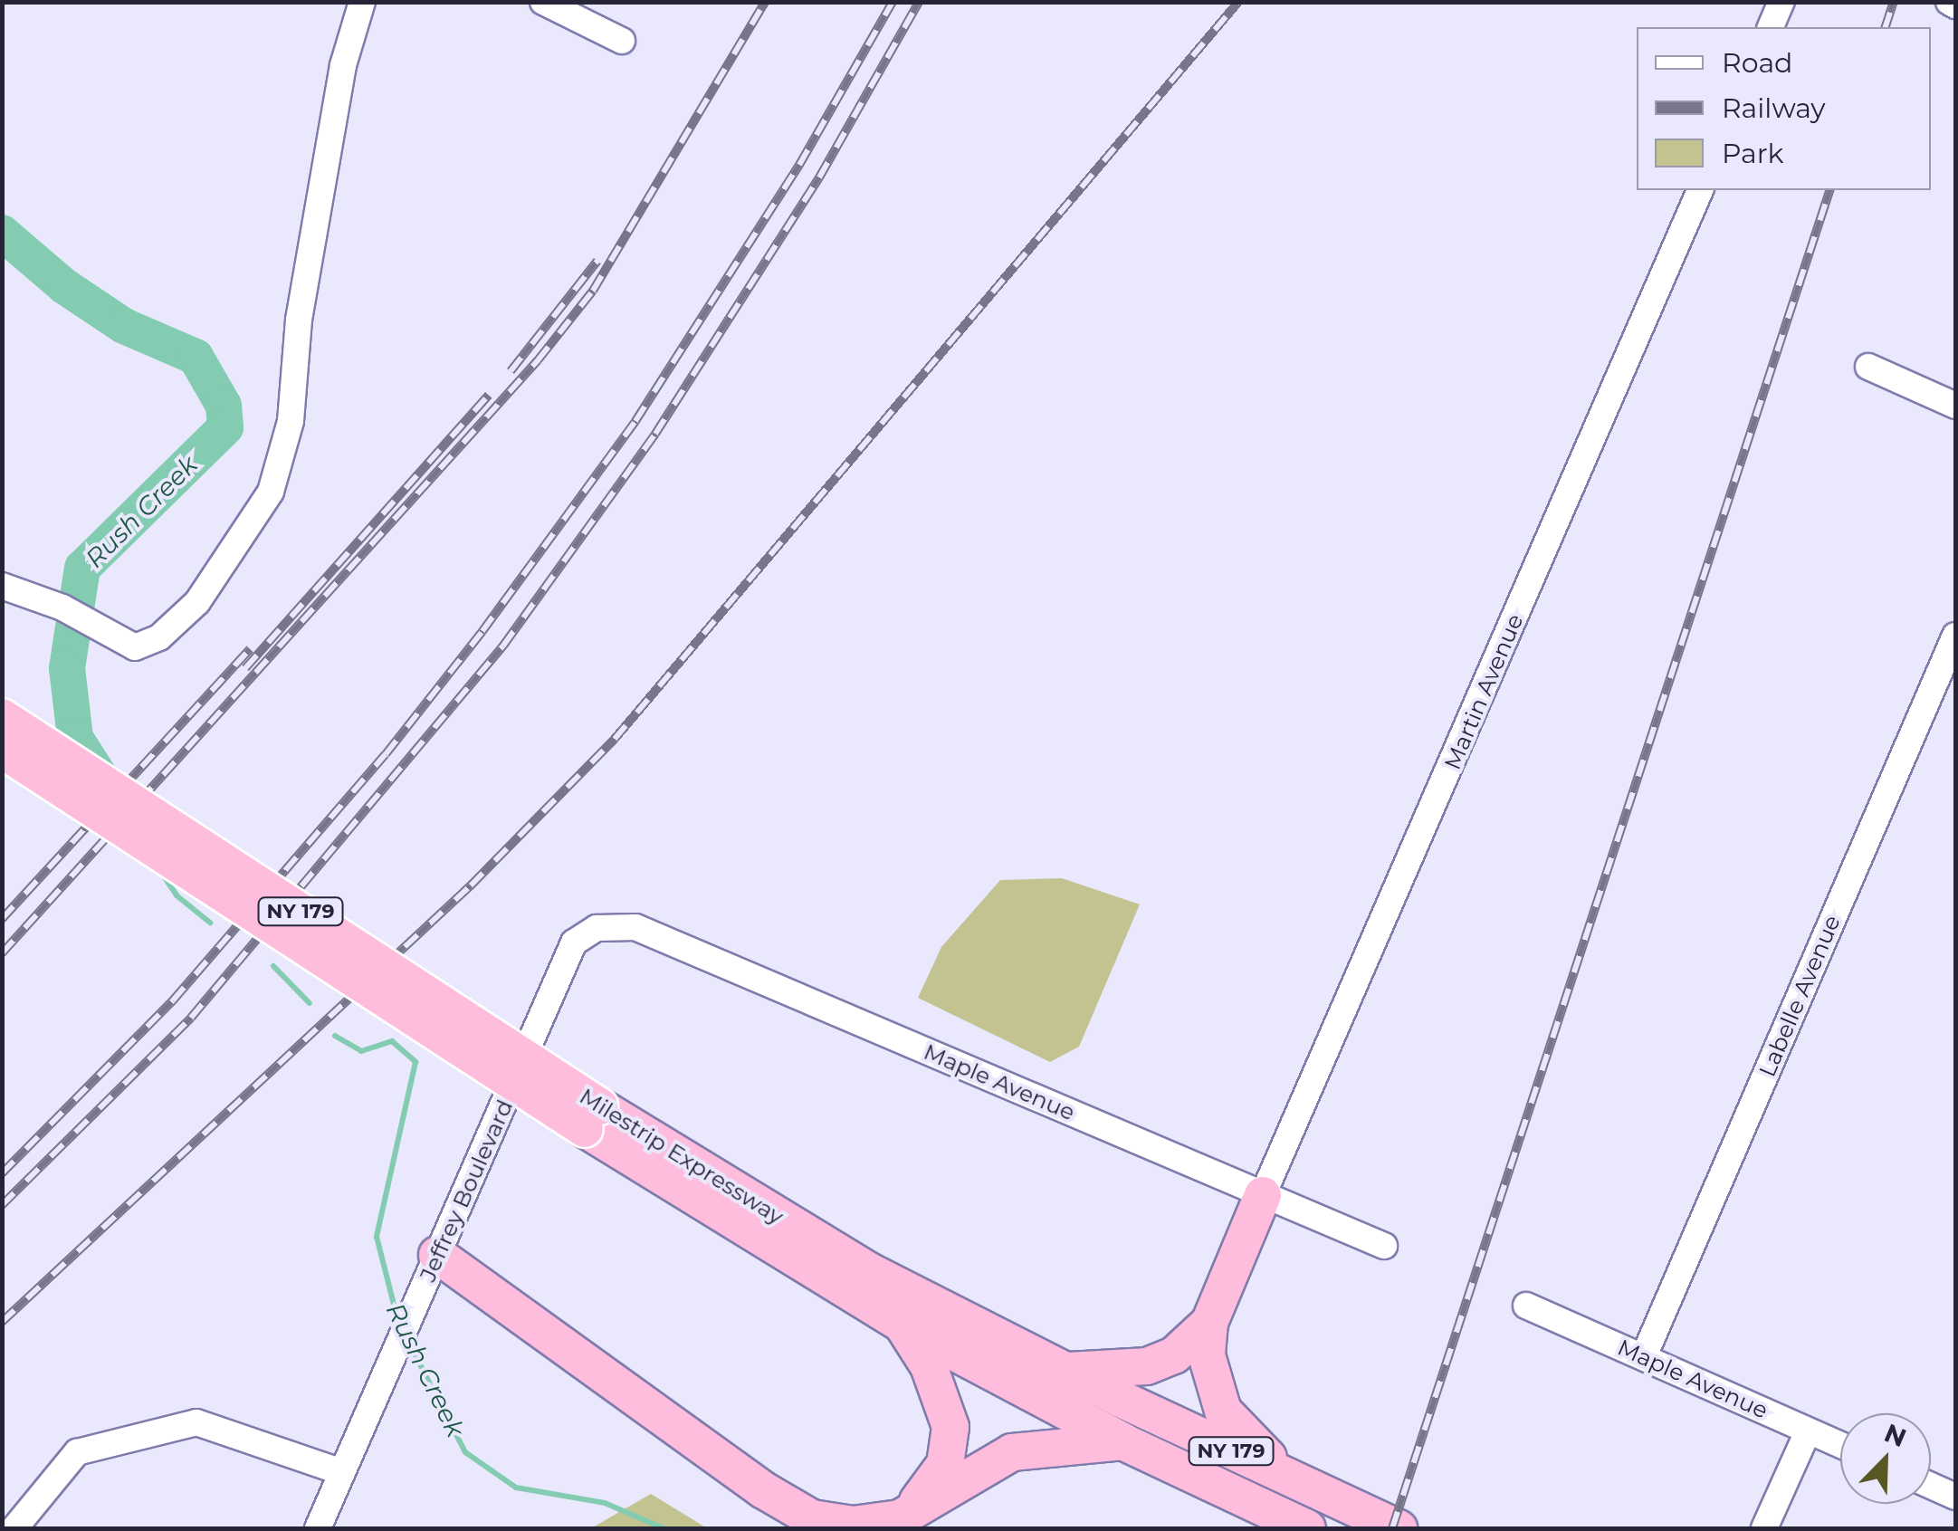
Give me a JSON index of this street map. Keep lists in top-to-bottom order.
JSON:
{
  "streets": {
    "highway": ["NY 179", "Milestrip Expressway"],
    "street": [
      "Martin Avenue",
      "Labelle Avenue",
      "Maple Avenue",
      "Jeffrey Boulevard"
    ]
  },
  "crossings": [
    ["Martin Avenue", "Maple Avenue"],
    ["Labelle Avenue", "Maple Avenue"],
    ["Maple Avenue", "Jeffrey Boulevard"]
  ],
  "water": ["Rush Creek"],
  "legend": ["Road", "Railway", "Park"],
  "north": "top right"
}
